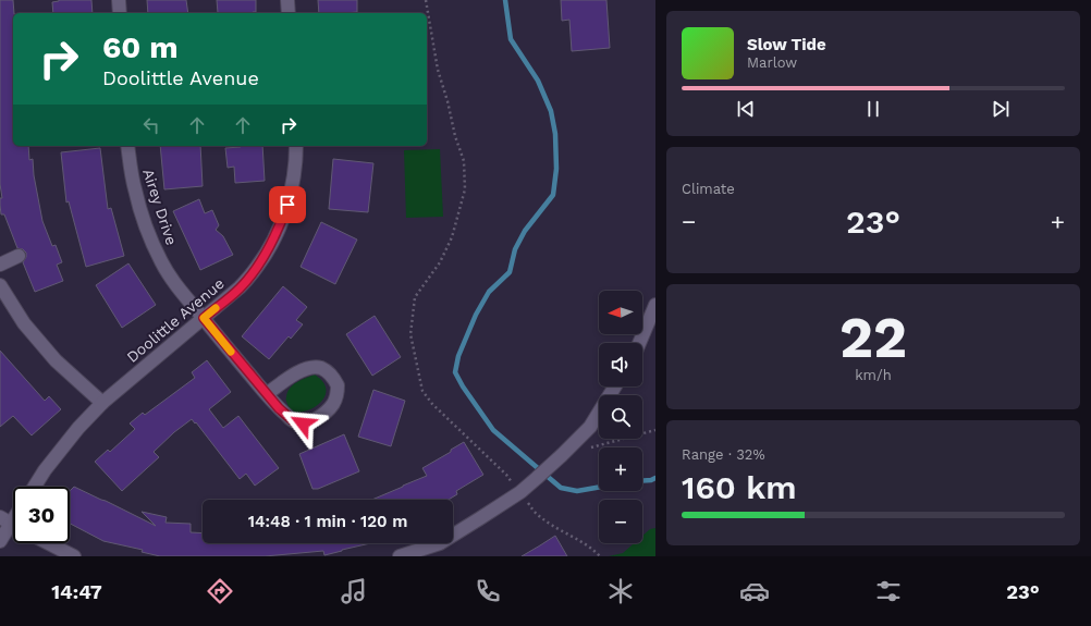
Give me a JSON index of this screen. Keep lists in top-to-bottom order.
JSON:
{
  "streets": {
    "street": ["Airey Drive", "Doolittle Avenue"]
  },
  "crossings": [
    ["Airey Drive", "Doolittle Avenue"]
  ],
  "north": "left",
  "page": {
    "turn": ["60 m", "Doolittle Avenue"],
    "song": ["Slow Tide", "Marlow"],
    "tile": [
      "Climate",
      ["22", "km/h"],
      ["Range · 32%", "160 km"]
    ],
    "heat": ["−", "23°", "+"],
    "map_buttons": ["+", "−"],
    "limit": "30",
    "trip": "14:48 · 1 min · 120 m",
    "tabs": ["14:47", "23°"]
  }
}
